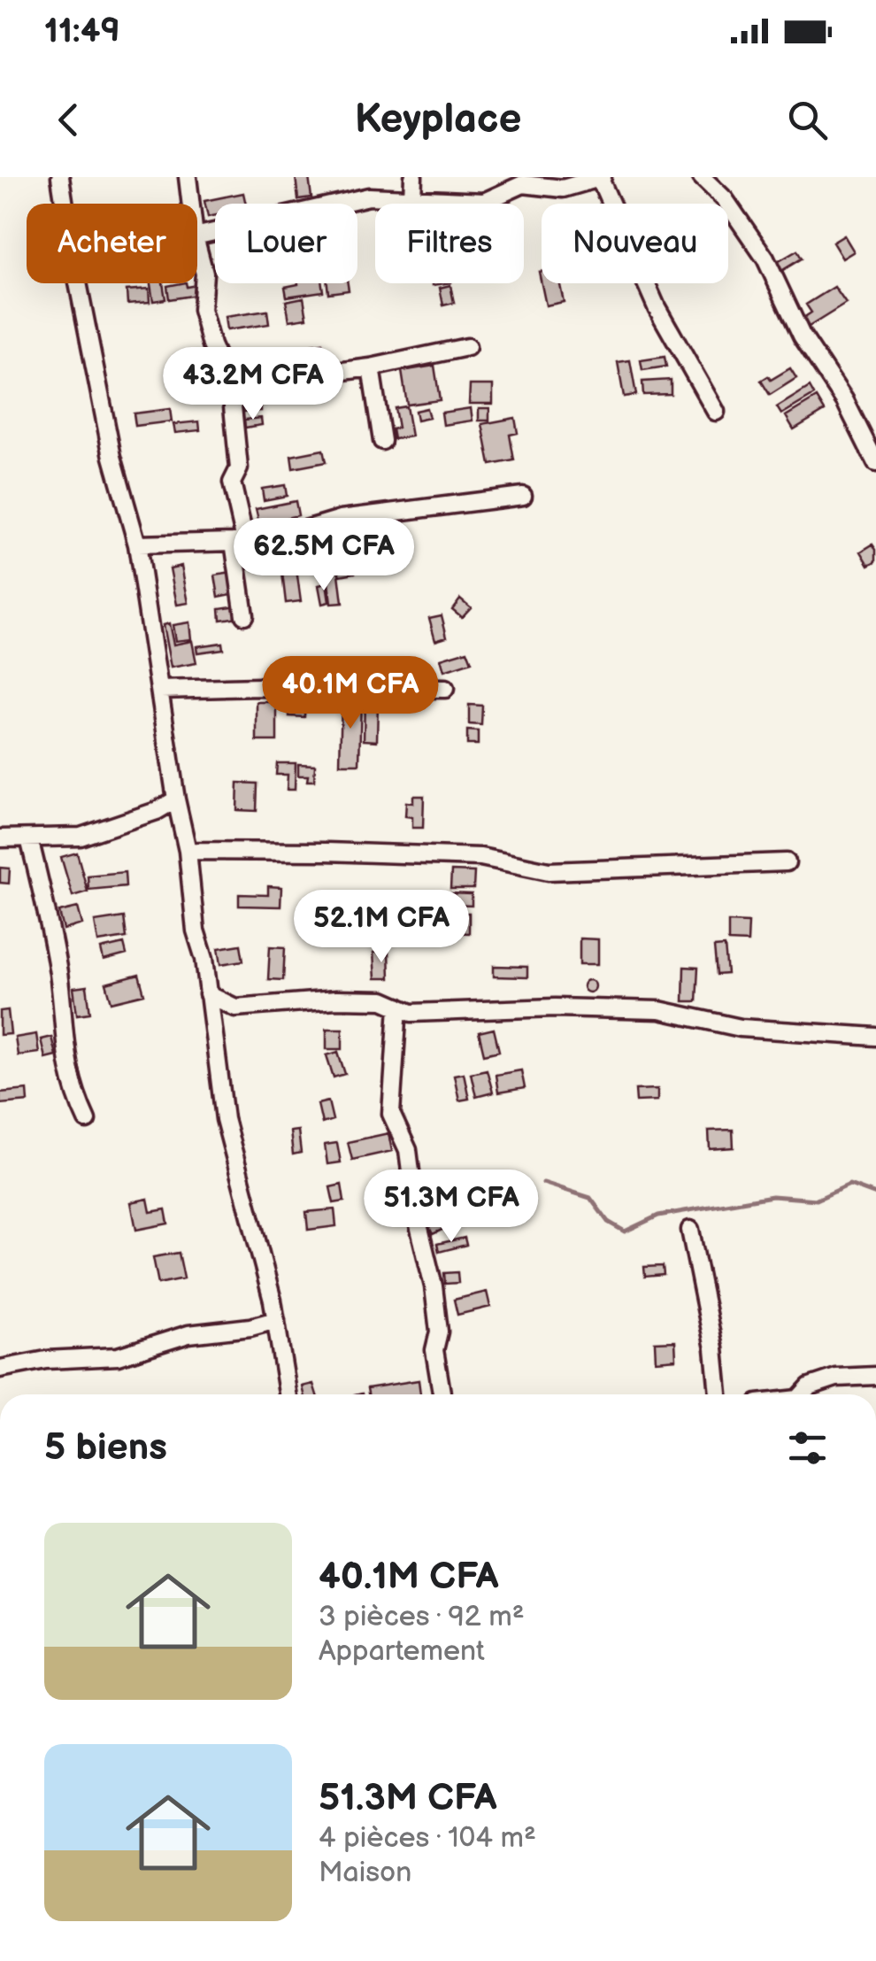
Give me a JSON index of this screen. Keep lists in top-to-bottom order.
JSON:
{
  "page": {
    "status": "11:49",
    "header": "Keyplace",
    "chip": [
      "Acheter",
      "Louer",
      "Filtres",
      "Nouveau"
    ],
    "price": [
      "43.2M CFA",
      "62.5M CFA",
      "40.1M CFA",
      "52.1M CFA",
      "51.3M CFA"
    ],
    "heading": "5 biens",
    "list": [
      {
        "name": "40.1M CFA",
        "note": "3 pièces · 92 m² · Appartement"
      },
      {
        "name": "51.3M CFA",
        "note": "4 pièces · 104 m² · Maison"
      }
    ]
  }
}
